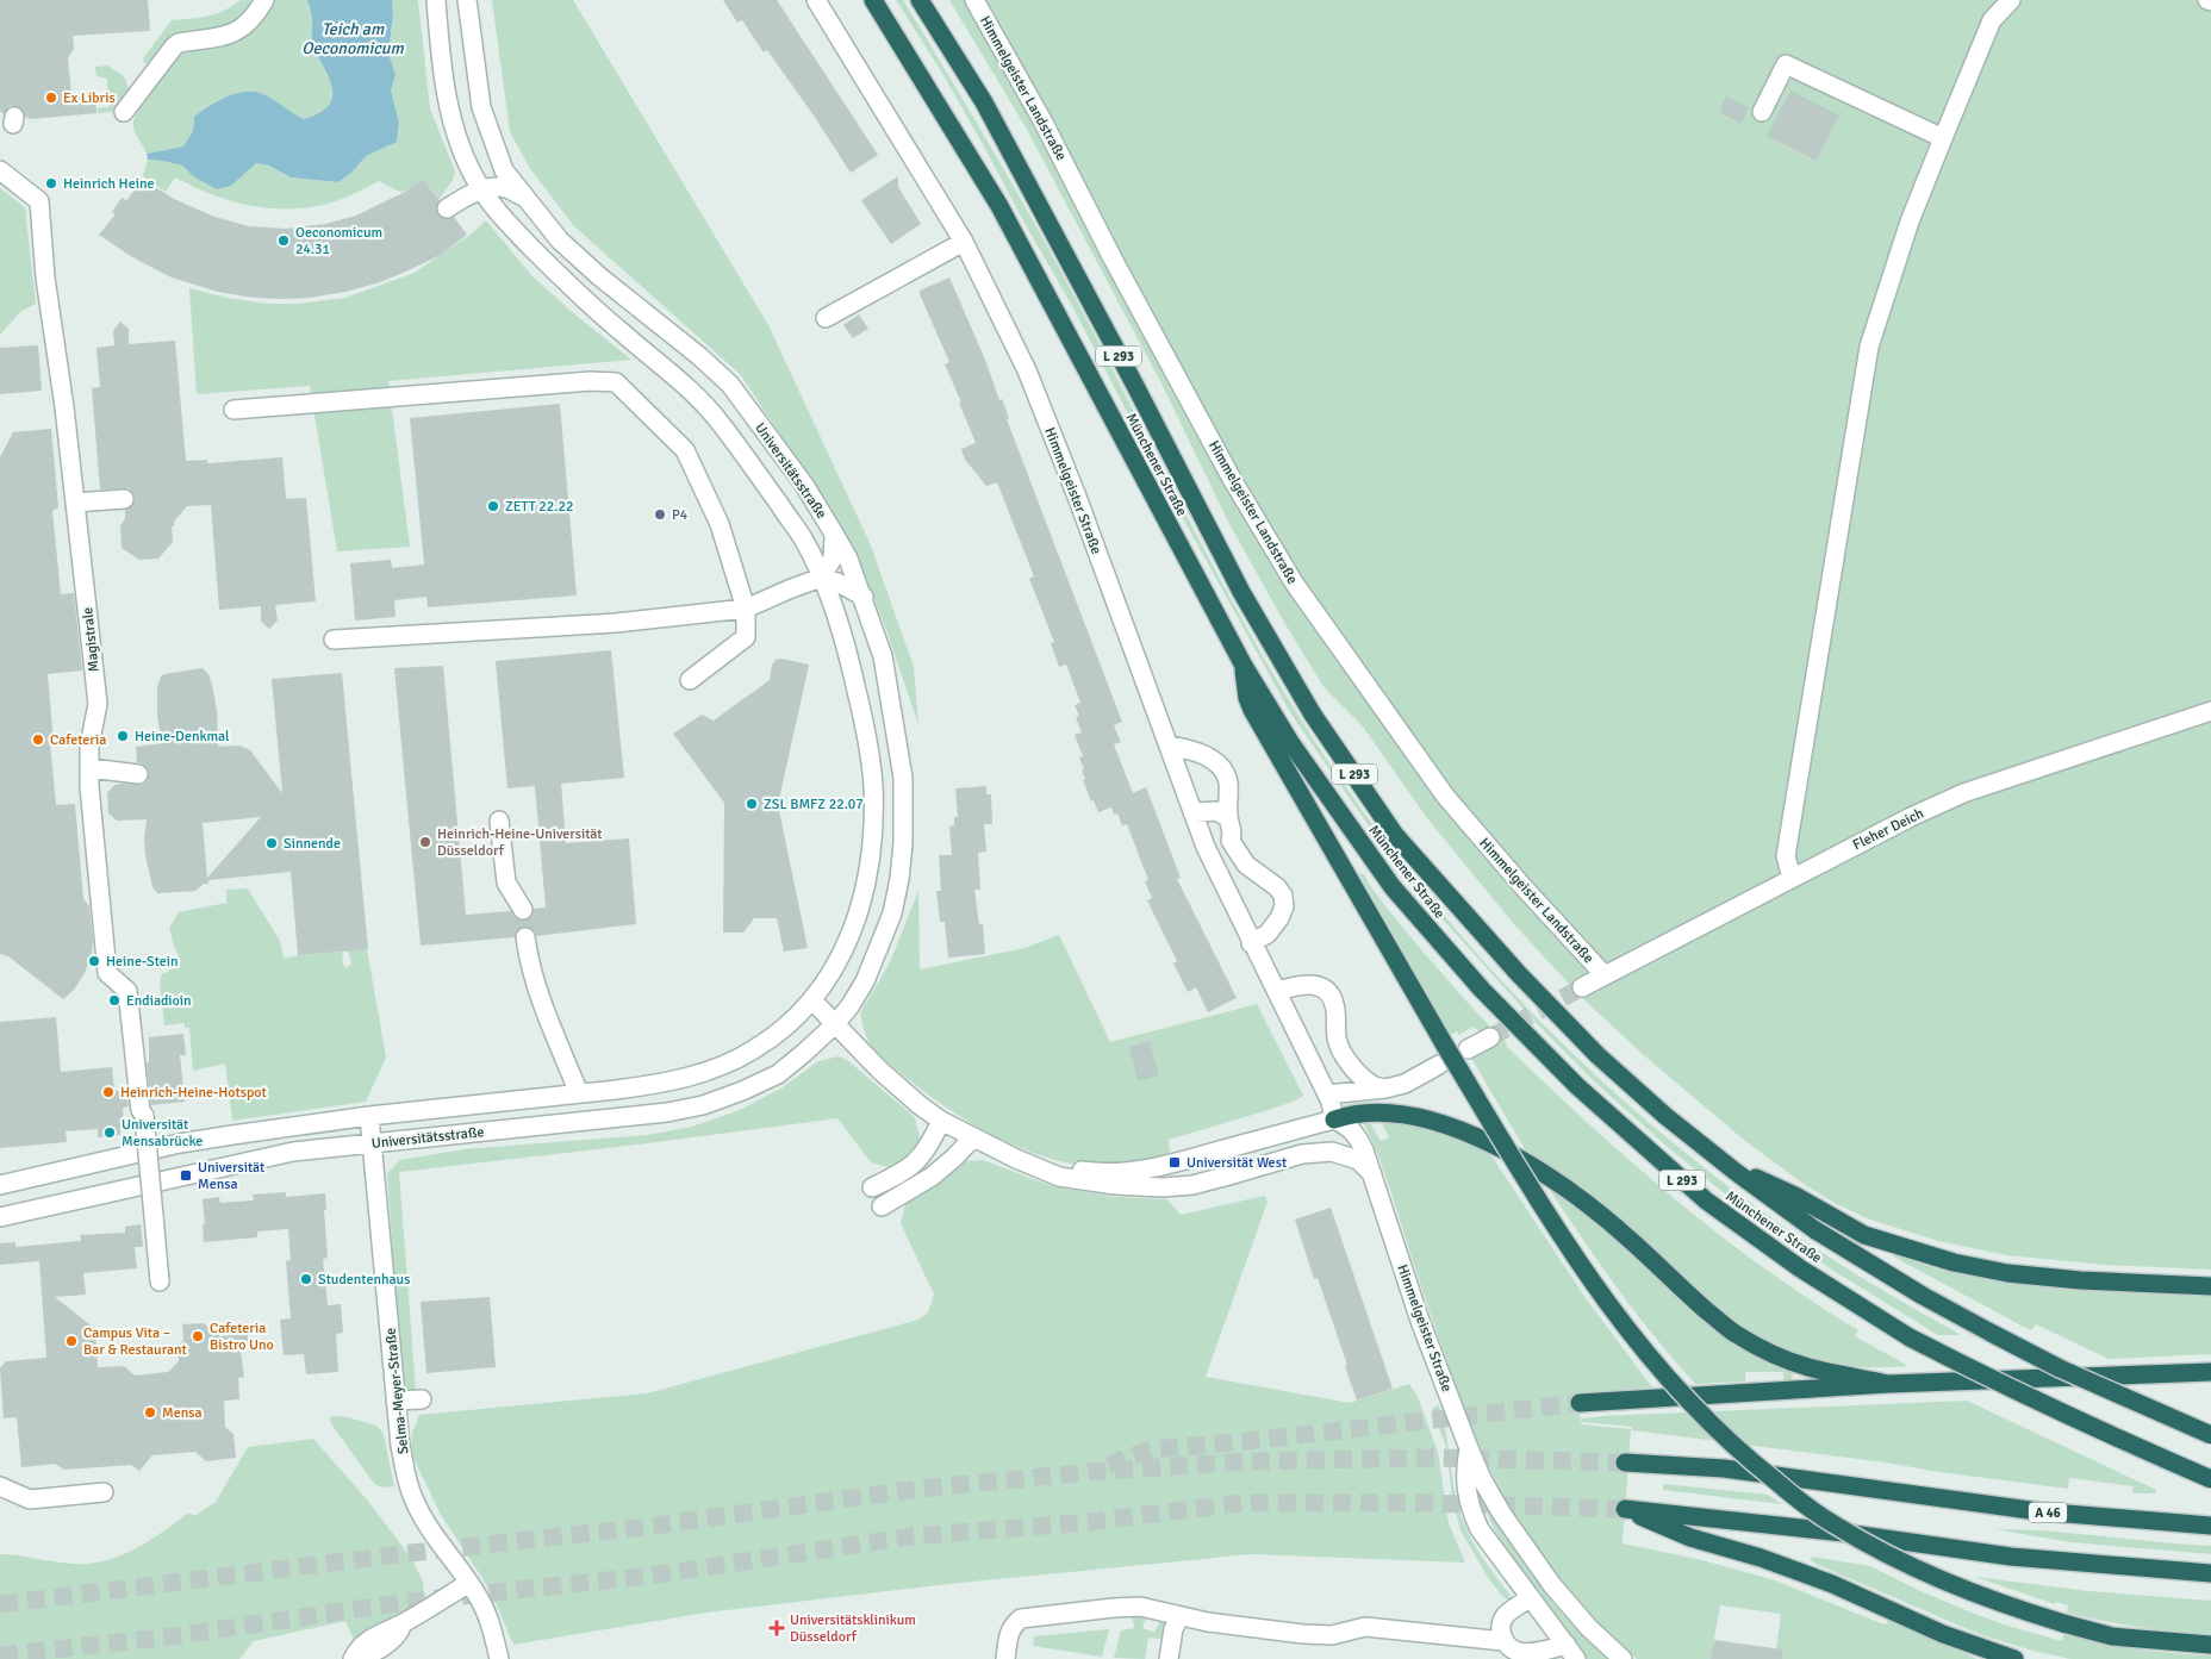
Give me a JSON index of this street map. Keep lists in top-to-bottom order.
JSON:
{
  "streets": {
    "highway": ["L 293", "Münchener Straße", "A 46"],
    "street": [
      "Himmelgeister Landstraße",
      "Universitätsstraße",
      "Himmelgeister Straße",
      "Magistrale",
      "Fleher Deich",
      "Selma-Meyer-Straße"
    ]
  },
  "crossings": [
    ["Himmelgeister Landstraße", "Fleher Deich"],
    ["Universitätsstraße", "Selma-Meyer-Straße"]
  ],
  "water": ["Teich am Oeconomicum"],
  "places": {
    "other": [
      "Ex Libris",
      "Heinrich Heine",
      "Oeconomicum 24.31",
      "ZETT 22.22",
      "P4",
      "Heine-Denkmal",
      "Cafeteria",
      "ZSL BMFZ 22.07",
      "Heinrich-Heine-Universität Düsseldorf",
      "Sinnende",
      "Heine-Stein",
      "Endiadioin",
      "Heinrich-Heine-Hotspot",
      "Universität Mensabrücke",
      "Studentenhaus",
      "Cafeteria Bistro Uno",
      "Campus Vita – Bar & Restaurant",
      "Mensa"
    ],
    "transit": ["Universität West", "Universität Mensa"],
    "health": ["Universitätsklinikum Düsseldorf"]
  }
}
